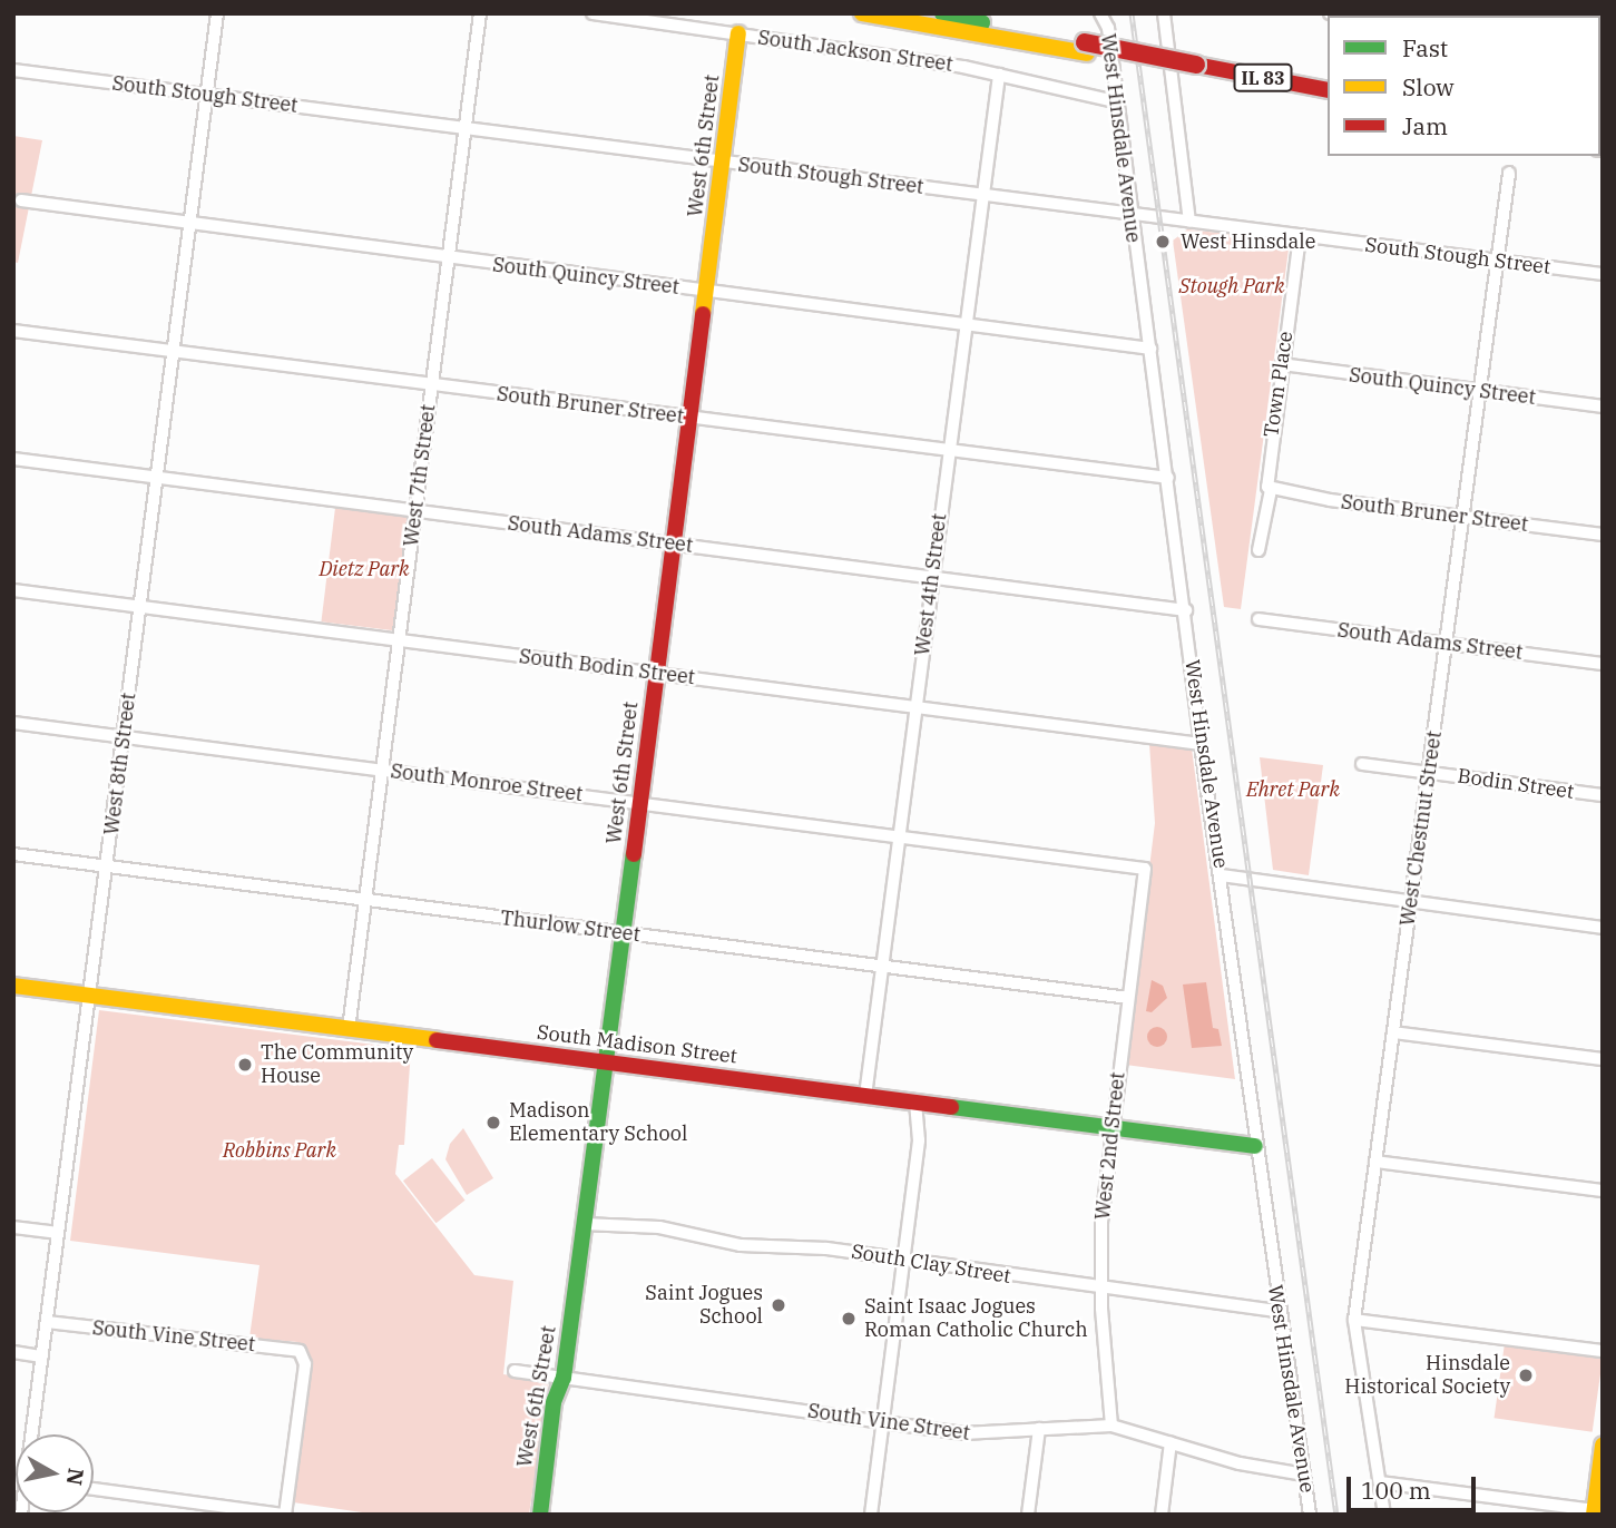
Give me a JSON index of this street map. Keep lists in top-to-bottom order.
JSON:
{
  "streets": {
    "main road": ["IL 83", "West 6th Street", "South Madison Street"],
    "street": [
      "South Jackson Street",
      "South Stough Street",
      "West Hinsdale Avenue",
      "South Quincy Street",
      "Town Place",
      "South Bruner Street",
      "West 7th Street",
      "South Adams Street",
      "West 4th Street",
      "South Bodin Street",
      "West 8th Street",
      "South Monroe Street",
      "Bodin Street",
      "West Chestnut Street",
      "Thurlow Street",
      "West 2nd Street",
      "South Clay Street",
      "South Vine Street"
    ]
  },
  "crossings": [
    ["South Jackson Street", "West Hinsdale Avenue"],
    ["South Jackson Street", "West 6th Street"],
    ["South Jackson Street", "West 4th Street"],
    ["South Stough Street", "West Hinsdale Avenue"],
    ["South Stough Street", "West 6th Street"],
    ["South Stough Street", "Town Place"],
    ["South Stough Street", "West 7th Street"],
    ["South Stough Street", "West 4th Street"],
    ["South Stough Street", "West 8th Street"],
    ["South Stough Street", "West Chestnut Street"],
    ["West Hinsdale Avenue", "South Quincy Street"],
    ["West Hinsdale Avenue", "South Bruner Street"],
    ["West Hinsdale Avenue", "South Adams Street"],
    ["West Hinsdale Avenue", "South Bodin Street"],
    ["West Hinsdale Avenue", "South Madison Street"],
    ["West Hinsdale Avenue", "South Clay Street"],
    ["West Hinsdale Avenue", "South Vine Street"],
    ["West 6th Street", "South Quincy Street"],
    ["West 6th Street", "South Bruner Street"],
    ["West 6th Street", "South Adams Street"],
    ["West 6th Street", "South Bodin Street"],
    ["West 6th Street", "South Monroe Street"],
    ["West 6th Street", "Thurlow Street"],
    ["West 6th Street", "South Madison Street"],
    ["West 6th Street", "South Clay Street"],
    ["West 6th Street", "South Vine Street"],
    ["South Quincy Street", "Town Place"],
    ["South Quincy Street", "West 7th Street"],
    ["South Quincy Street", "West 4th Street"],
    ["South Quincy Street", "West 8th Street"],
    ["South Quincy Street", "West Chestnut Street"],
    ["Town Place", "South Bruner Street"],
    ["South Bruner Street", "West 7th Street"],
    ["South Bruner Street", "West 4th Street"],
    ["South Bruner Street", "West 8th Street"],
    ["South Bruner Street", "West Chestnut Street"],
    ["West 7th Street", "South Adams Street"],
    ["West 7th Street", "South Bodin Street"],
    ["West 7th Street", "South Monroe Street"],
    ["West 7th Street", "Thurlow Street"],
    ["West 7th Street", "South Madison Street"],
    ["South Adams Street", "West 4th Street"],
    ["South Adams Street", "West 8th Street"],
    ["South Adams Street", "West Chestnut Street"],
    ["West 4th Street", "South Bodin Street"],
    ["West 4th Street", "South Monroe Street"],
    ["West 4th Street", "Thurlow Street"],
    ["West 4th Street", "South Madison Street"],
    ["South Bodin Street", "West 8th Street"],
    ["West 8th Street", "South Monroe Street"],
    ["West 8th Street", "Thurlow Street"],
    ["West 8th Street", "South Madison Street"],
    ["West 8th Street", "South Vine Street"],
    ["South Monroe Street", "West 2nd Street"],
    ["Bodin Street", "West Chestnut Street"],
    ["Thurlow Street", "West 2nd Street"],
    ["South Madison Street", "West 2nd Street"],
    ["West 2nd Street", "South Clay Street"],
    ["West 2nd Street", "South Vine Street"]
  ],
  "parks": [
    "Stough Park",
    "Dietz Park",
    "Ehret Park",
    "Robbins Park"
  ],
  "places": [
    "West Hinsdale",
    "The Community House",
    "Madison Elementary School",
    "Saint Jogues School",
    "Saint Isaac Jogues Roman Catholic Church",
    "Hinsdale Historical Society"
  ],
  "legend": ["Fast", "Slow", "Jam"],
  "scale_bar": "100 m",
  "north": "right"
}
